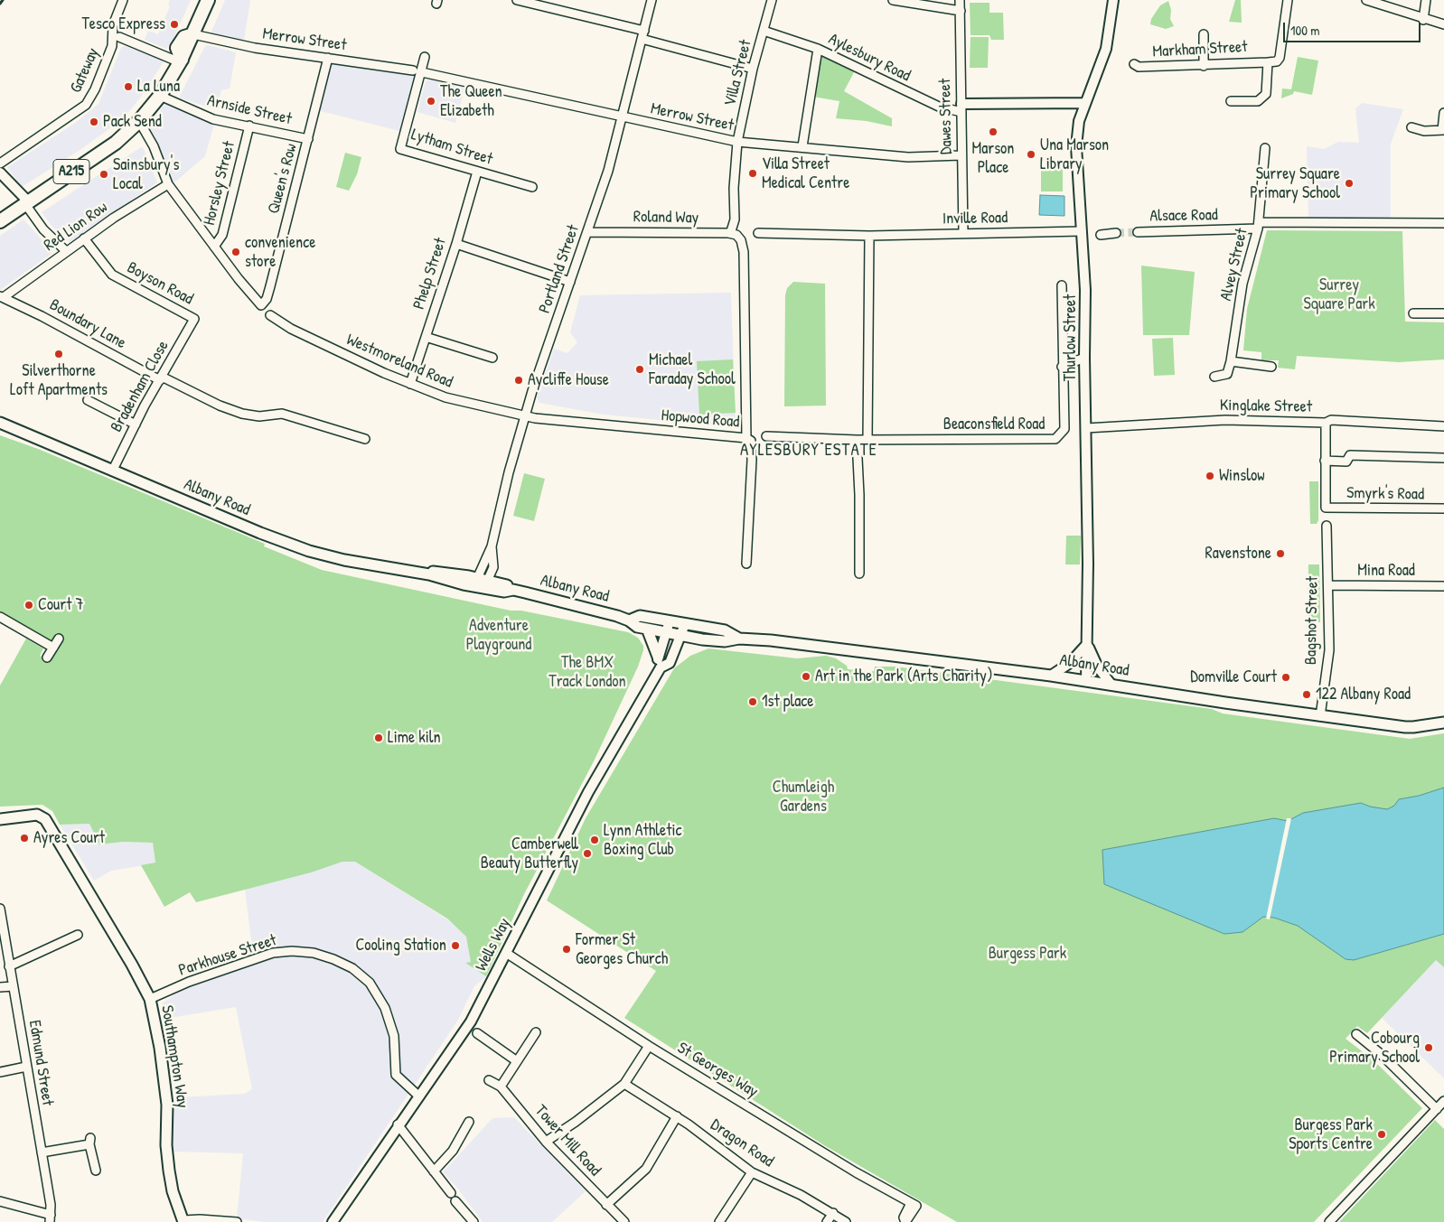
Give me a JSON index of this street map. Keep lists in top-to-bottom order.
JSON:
{
  "streets": {
    "main road": ["A215", "Albany Road", "Southampton Way"],
    "street": [
      "Merrow Street",
      "Markham Street",
      "Aylesbury Road",
      "Gateway",
      "Villa Street",
      "Arnside Street",
      "Dawes Street",
      "Lytham Street",
      "Queen's Row",
      "Horsley Street",
      "Alsace Road",
      "Roland Way",
      "Inville Road",
      "Red Lion Row",
      "Alvey Street",
      "Portland Street",
      "Phelp Street",
      "Boyson Road",
      "Boundary Lane",
      "Thurlow Street",
      "Westmoreland Road",
      "Bradenham Close",
      "Kinglake Street",
      "Hopwood Road",
      "Beaconsfield Road",
      "Smyrk's Road",
      "Mina Road",
      "Bagshot Street",
      "Wells Way",
      "Parkhouse Street",
      "Edmund Street",
      "St Georges Way",
      "Tower Mill Road",
      "Dragon Road"
    ]
  },
  "crossings": [
    ["Merrow Street", "Villa Street"],
    ["Merrow Street", "Dawes Street"],
    ["Merrow Street", "Lytham Street"],
    ["Merrow Street", "A215"],
    ["Merrow Street", "Queen's Row"],
    ["Merrow Street", "Portland Street"],
    ["Aylesbury Road", "Villa Street"],
    ["Aylesbury Road", "Dawes Street"],
    ["Gateway", "A215"],
    ["Villa Street", "Roland Way"],
    ["Arnside Street", "A215"],
    ["Arnside Street", "Queen's Row"],
    ["Arnside Street", "Horsley Street"],
    ["Dawes Street", "Inville Road"],
    ["Lytham Street", "Phelp Street"],
    ["Queen's Row", "Horsley Street"],
    ["Alsace Road", "Alvey Street"],
    ["Roland Way", "Portland Street"],
    ["Roland Way", "Hopwood Road"],
    ["Inville Road", "Thurlow Street"],
    ["Red Lion Row", "Boyson Road"],
    ["Red Lion Row", "Boundary Lane"],
    ["Portland Street", "Westmoreland Road"],
    ["Portland Street", "Hopwood Road"],
    ["Portland Street", "Albany Road"],
    ["Phelp Street", "Westmoreland Road"],
    ["Boyson Road", "Bradenham Close"],
    ["Boundary Lane", "Bradenham Close"],
    ["Thurlow Street", "Kinglake Street"],
    ["Thurlow Street", "Albany Road"],
    ["Westmoreland Road", "Hopwood Road"],
    ["Bradenham Close", "Albany Road"],
    ["Albany Road", "Bagshot Street"],
    ["Albany Road", "Wells Way"],
    ["Mina Road", "Bagshot Street"],
    ["Wells Way", "Parkhouse Street"],
    ["Wells Way", "St Georges Way"],
    ["Parkhouse Street", "Southampton Way"]
  ],
  "districts": ["AYLESBURY ESTATE"],
  "parks": [
    "Surrey Square Park",
    "Adventure Playground",
    "The BMX Track London",
    "Chumleigh Gardens",
    "Burgess Park"
  ],
  "places": [
    "Tesco Express",
    "La Luna",
    "The Queen Elizabeth",
    "Pack Send",
    "Marson Place",
    "Una Marson Library",
    "Villa Street Medical Centre",
    "Sainsbury's Local",
    "Surrey Square Primary School",
    "convenience store",
    "Silverthorne Loft Apartments",
    "Michael Faraday School",
    "Aycliffe House",
    "Winslow",
    "Ravenstone",
    "Court 7",
    "Art in the Park (Arts Charity)",
    "Domville Court",
    "122 Albany Road",
    "1st place",
    "Lime kiln",
    "Ayres Court",
    "Lynn Athletic Boxing Club",
    "Camberwell Beauty Butterfly",
    "Cooling Station",
    "Former St Georges Church",
    "Cobourg Primary School",
    "Burgess Park Sports Centre"
  ],
  "scale_bar": "100 m"
}
